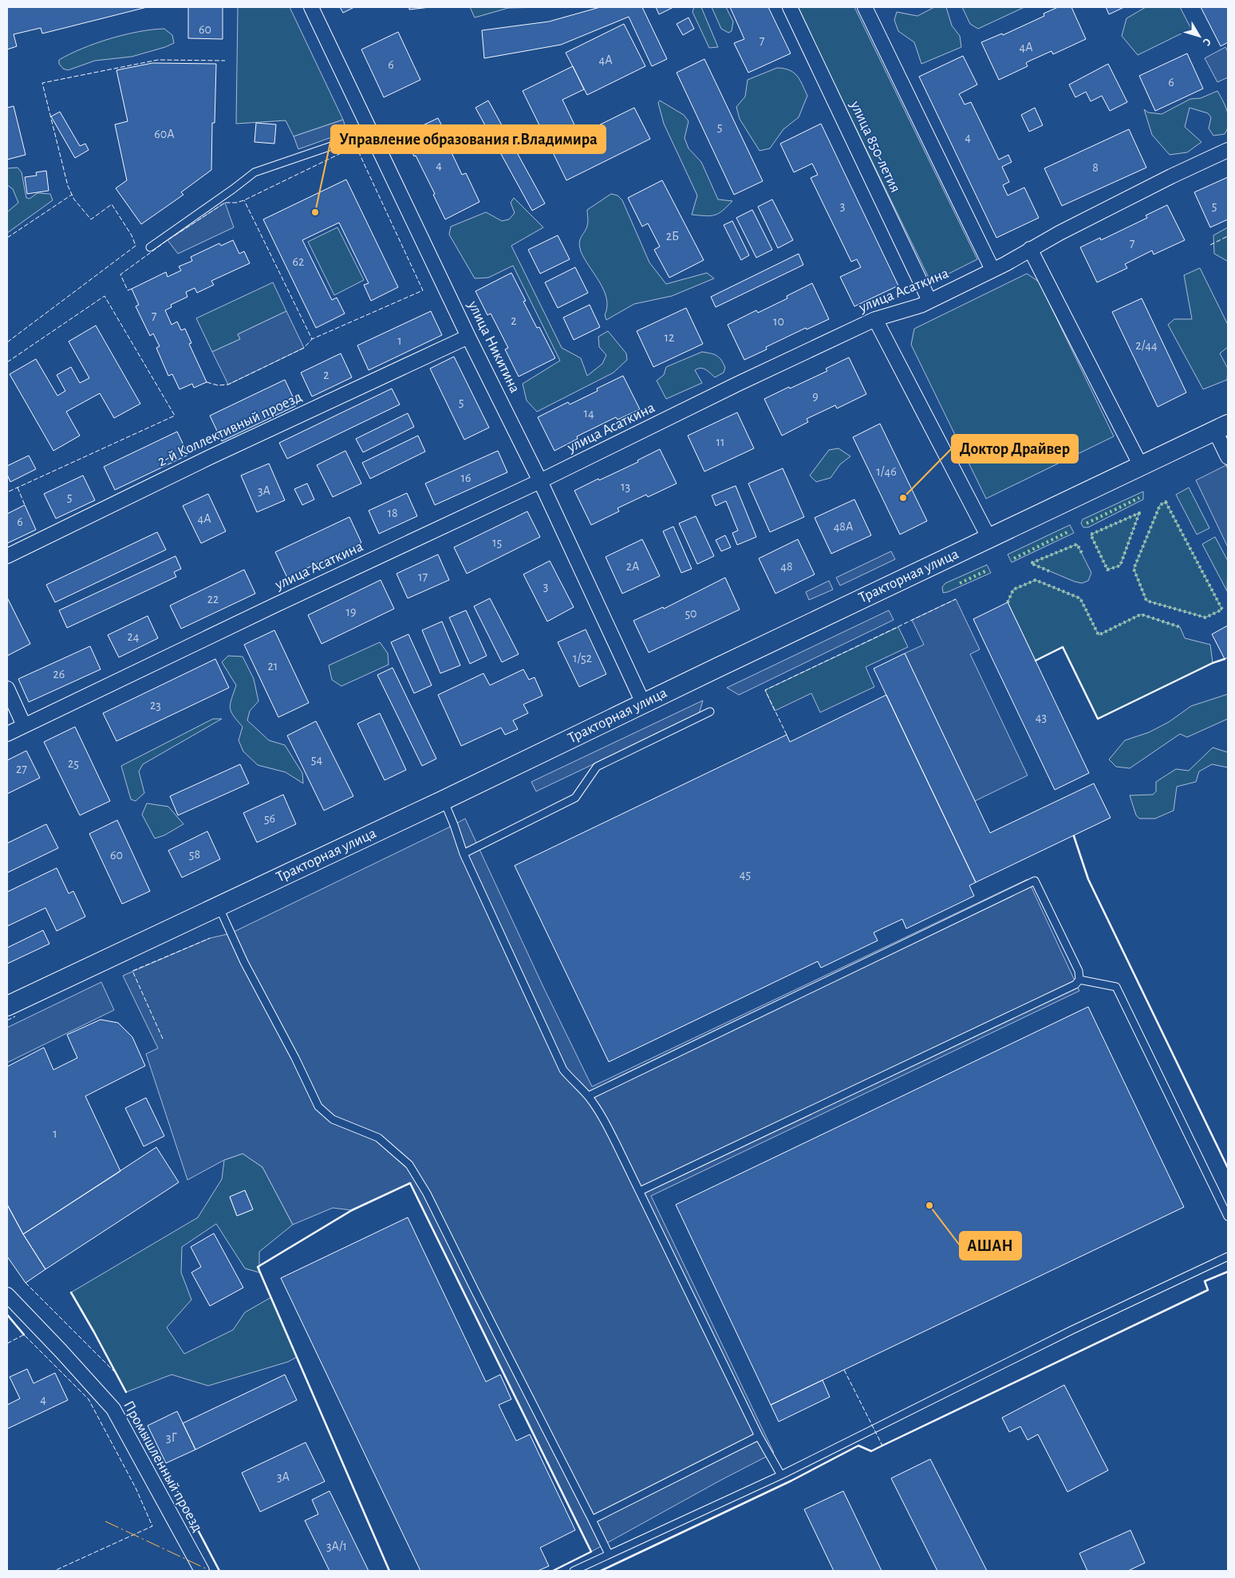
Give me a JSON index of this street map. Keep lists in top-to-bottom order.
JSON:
{
  "streets": {
    "main road": ["Тракторная улица"],
    "street": [
      "улица 850-летия",
      "улица Асаткина",
      "улица Никитина",
      "2-й Коллективный проезд",
      "Промышленный проезд"
    ]
  },
  "crossings": [
    ["улица 850-летия", "улица Асаткина"],
    ["улица Асаткина", "улица Никитина"],
    ["улица Никитина", "2-й Коллективный проезд"],
    ["улица Никитина", "Тракторная улица"]
  ],
  "places": ["Управление образования г.Владимира", "Доктор Драйвер", "АШАН"],
  "house_numbers": [
    "60",
    "7",
    "4А",
    "4А",
    "6",
    "6",
    "5",
    "60А",
    "4",
    "4",
    "8",
    "3",
    "5",
    "2Б",
    "7",
    "62",
    "7",
    "2",
    "10",
    "12",
    "1",
    "2/44",
    "2",
    "9",
    "5",
    "14",
    "11",
    "1/46",
    "16",
    "13",
    "3А",
    "5",
    "18",
    "4А",
    "6",
    "48А",
    "15",
    "2А",
    "48",
    "17",
    "3",
    "22",
    "19",
    "50",
    "24",
    "1/52",
    "21",
    "26",
    "23",
    "43",
    "54",
    "25",
    "27",
    "56",
    "58",
    "60",
    "45",
    "1",
    "4",
    "3Г",
    "3А",
    "3А/1"
  ],
  "north": "bottom right"
}
